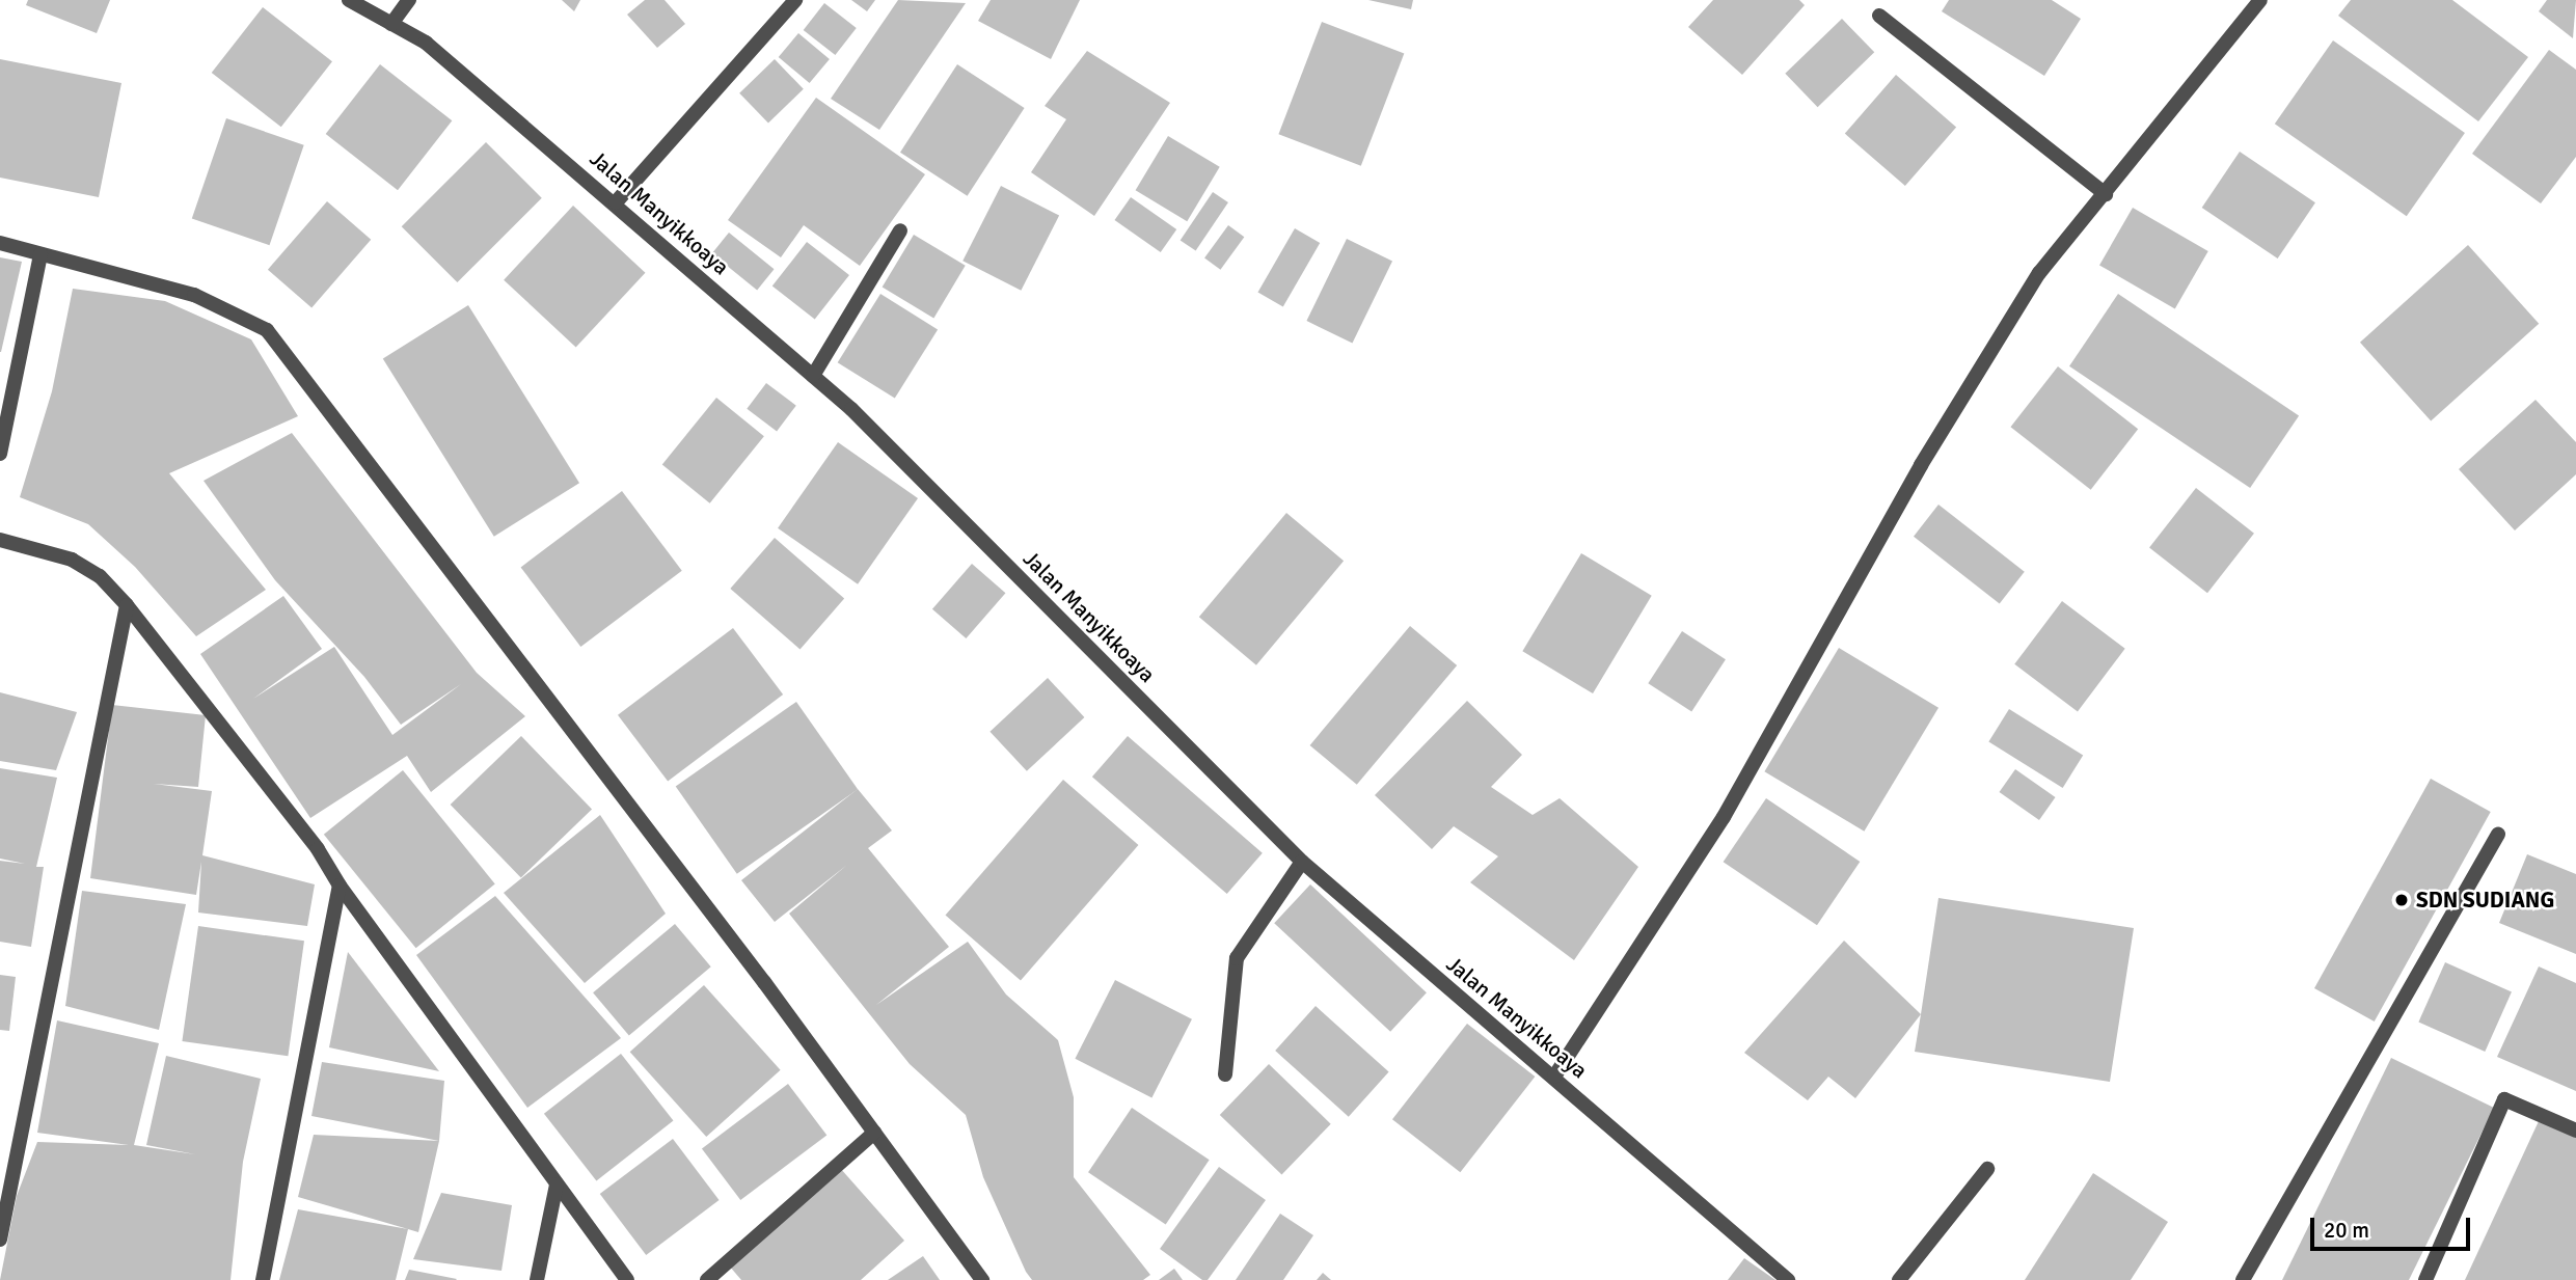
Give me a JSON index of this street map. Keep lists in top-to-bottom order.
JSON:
{
  "streets": {
    "street": ["Jalan Manyikkoaya"]
  },
  "places": ["SDN SUDIANG"],
  "scale_bar": "20 m"
}
